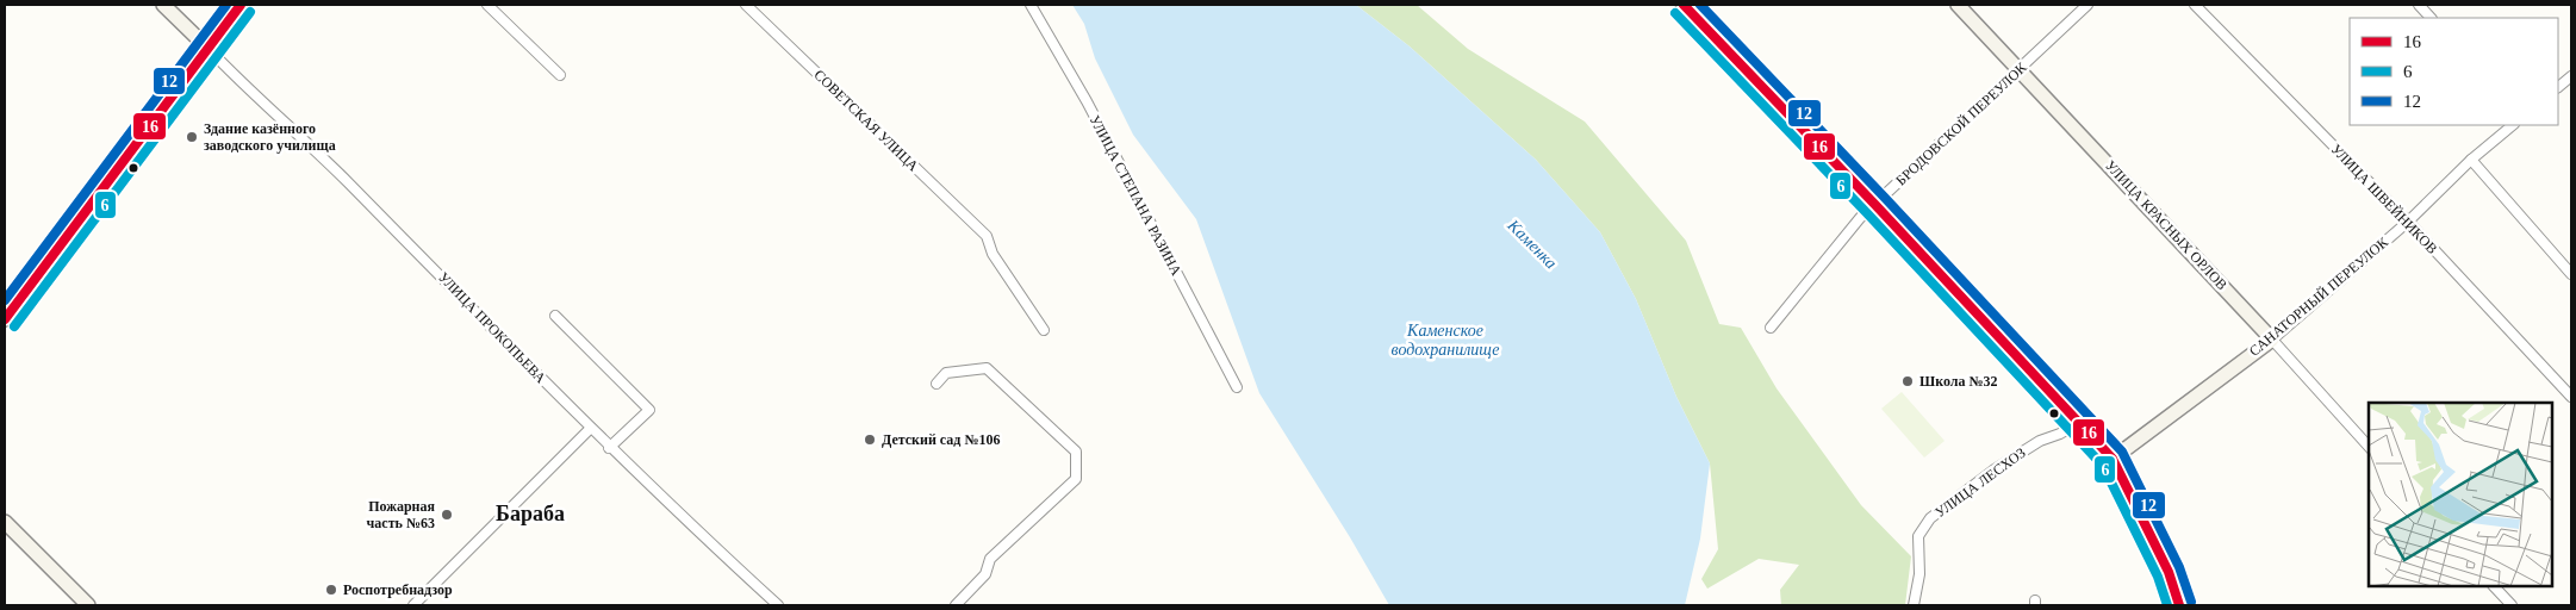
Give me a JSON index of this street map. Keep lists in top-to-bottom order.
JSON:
{
  "streets": {
    "street": [
      "СОВЕТСКАЯ УЛИЦА",
      "БРОДОВСКОЙ ПЕРЕУЛОК",
      "УЛИЦА СТЕПАНА РАЗИНА",
      "УЛИЦА ШВЕЙНИКОВ",
      "УЛИЦА КРАСНЫХ ОРЛОВ",
      "САНАТОРНЫЙ ПЕРЕУЛОК",
      "УЛИЦА ПРОКОПЬЕВА",
      "УЛИЦА ЛЕСХОЗ"
    ]
  },
  "crossings": [
    ["БРОДОВСКОЙ ПЕРЕУЛОК", "УЛИЦА КРАСНЫХ ОРЛОВ"],
    ["УЛИЦА ШВЕЙНИКОВ", "САНАТОРНЫЙ ПЕРЕУЛОК"],
    ["УЛИЦА КРАСНЫХ ОРЛОВ", "САНАТОРНЫЙ ПЕРЕУЛОК"]
  ],
  "districts": ["Бараба"],
  "water": ["Каменка", "Каменское водохранилище"],
  "places": [
    "Здание казённого заводского училища",
    "Школа №32",
    "Детский сад №106",
    "Пожарная часть №63",
    "Роспотребнадзор"
  ],
  "lines": ["transit line 16", "transit line 12", "transit line 6"],
  "legend": ["16", "6", "12"]
}
